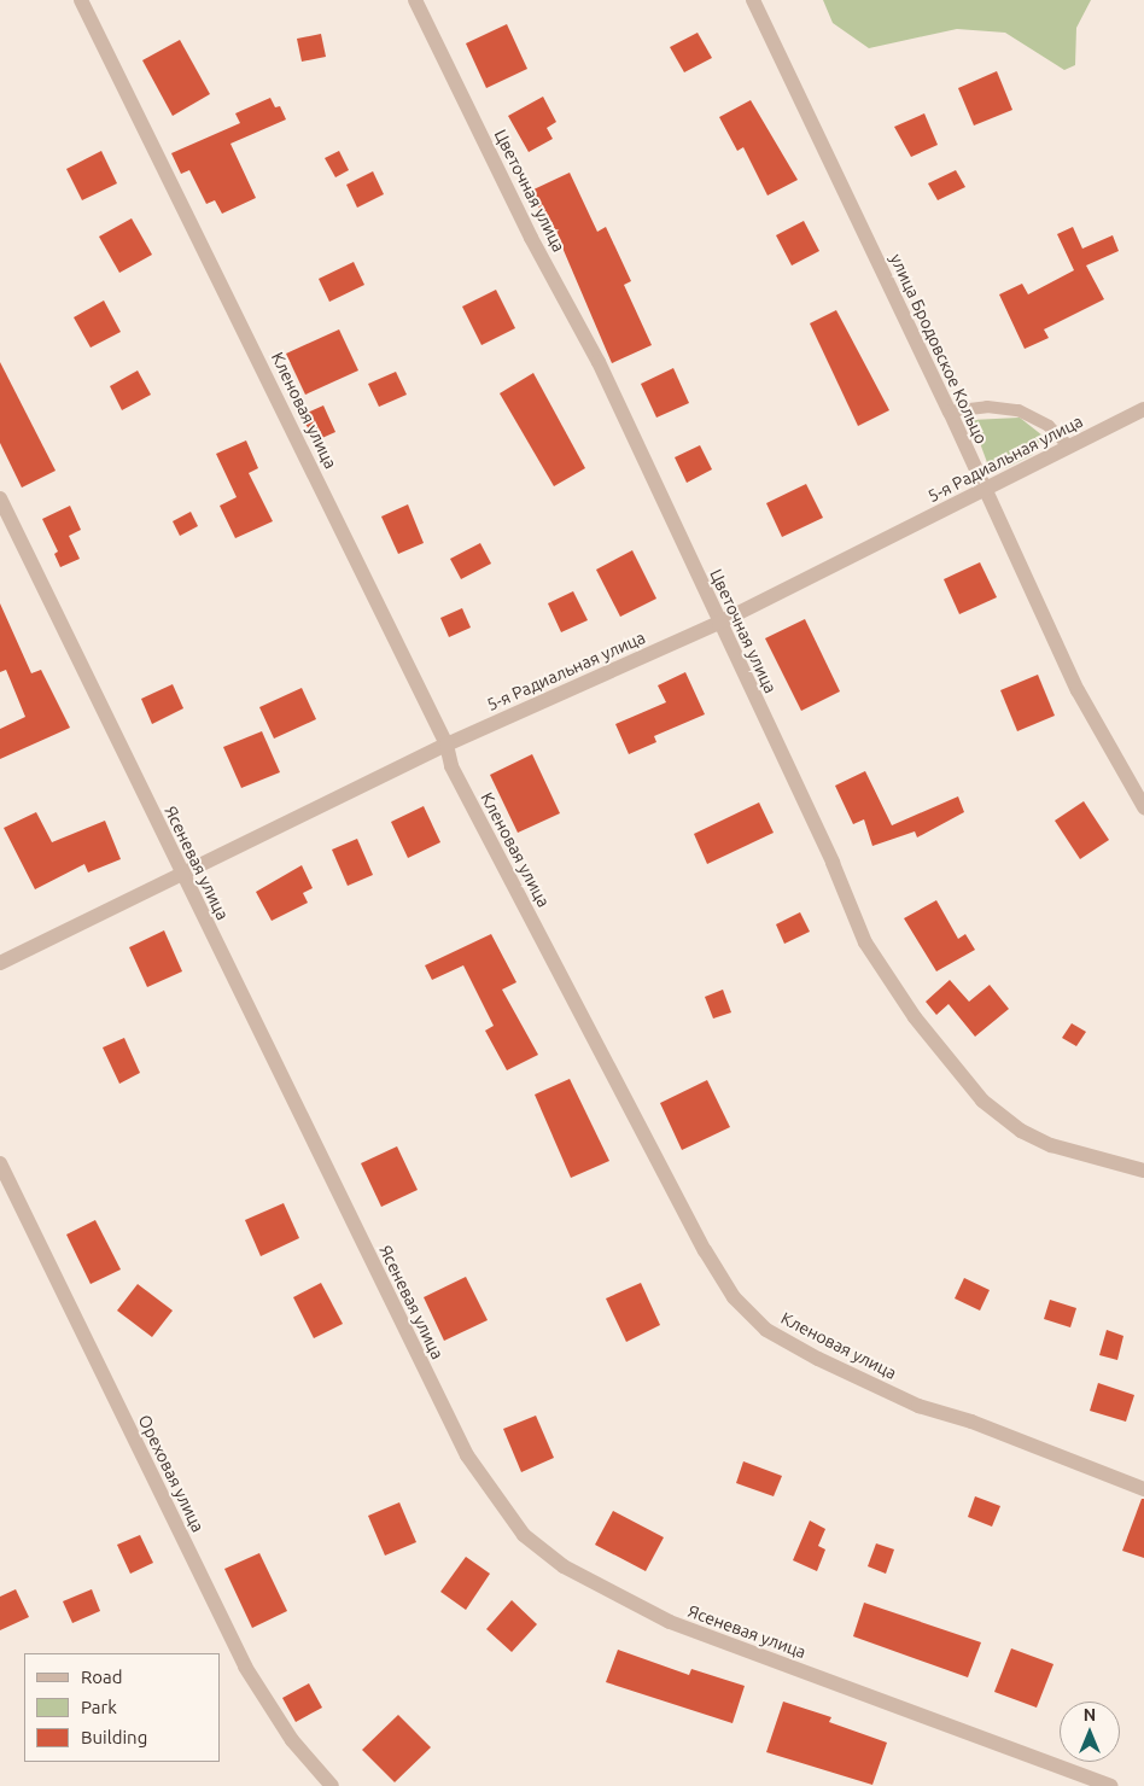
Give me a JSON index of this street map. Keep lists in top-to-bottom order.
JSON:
{
  "streets": {
    "street": [
      "Цветочная улица",
      "улица Бродовское Кольцо",
      "Кленовая улица",
      "5-я Радиальная улица",
      "Ясеневая улица",
      "Ореховая улица"
    ]
  },
  "crossings": [
    ["Цветочная улица", "5-я Радиальная улица"],
    ["улица Бродовское Кольцо", "5-я Радиальная улица"],
    ["Кленовая улица", "5-я Радиальная улица"],
    ["5-я Радиальная улица", "Ясеневая улица"]
  ],
  "legend": ["Road", "Park", "Building"],
  "north": "top"
}
